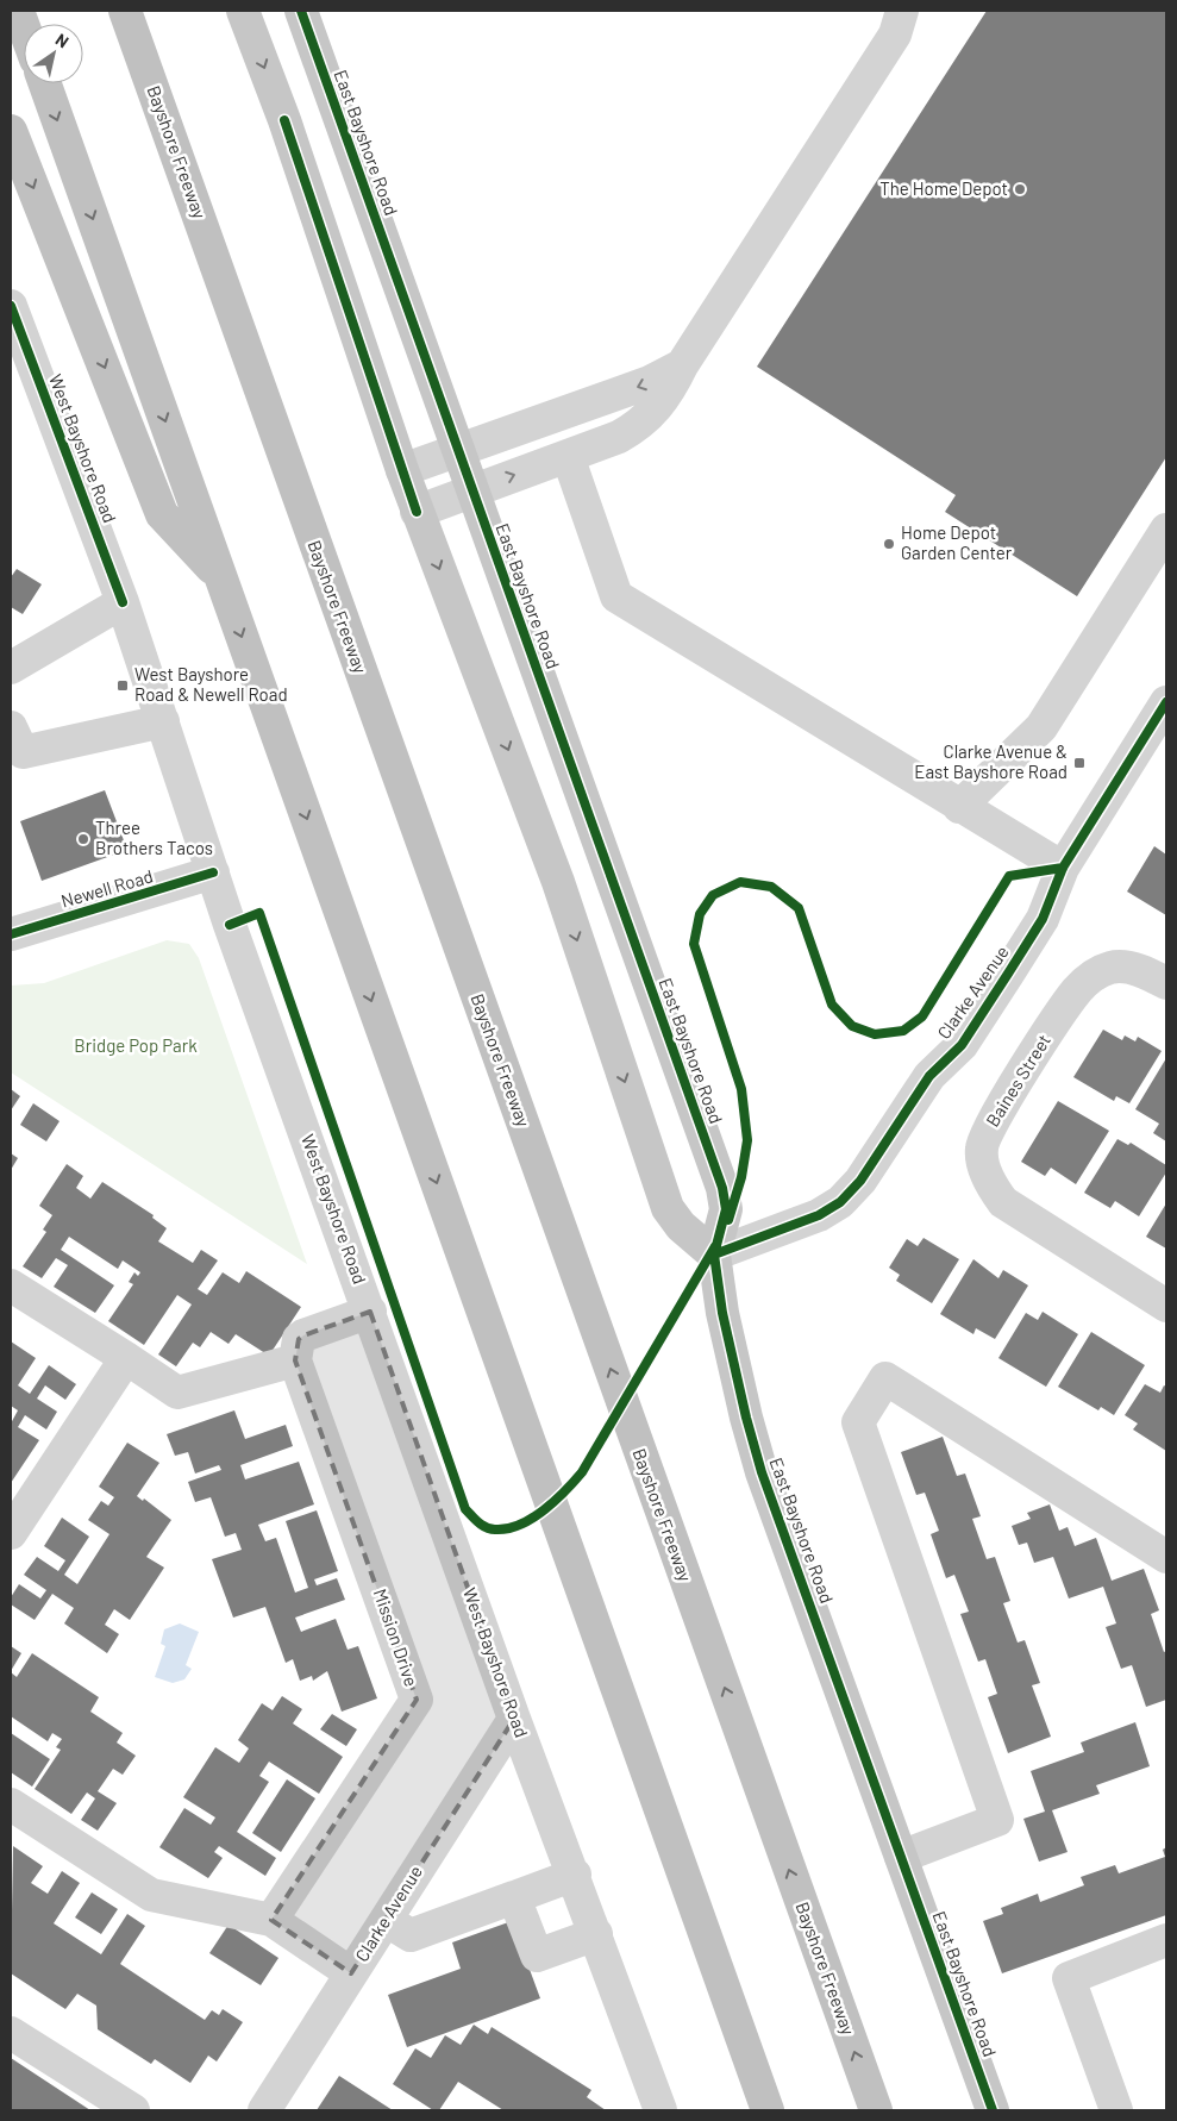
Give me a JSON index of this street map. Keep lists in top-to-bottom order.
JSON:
{
  "streets": {
    "highway": ["Bayshore Freeway"],
    "main road": ["East Bayshore Road"],
    "street": [
      "West Bayshore Road",
      "Newell Road",
      "Clarke Avenue",
      "Baines Street",
      "Mission Drive"
    ]
  },
  "crossings": [
    ["East Bayshore Road", "Clarke Avenue"],
    ["West Bayshore Road", "Newell Road"],
    ["West Bayshore Road", "Clarke Avenue"]
  ],
  "parks": ["Bridge Pop Park"],
  "places": {
    "other": ["The Home Depot", "Home Depot Garden Center", "Three Brothers Tacos"],
    "transit": ["West Bayshore Road & Newell Road", "Clarke Avenue & East Bayshore Road"]
  },
  "north": "top right"
}
